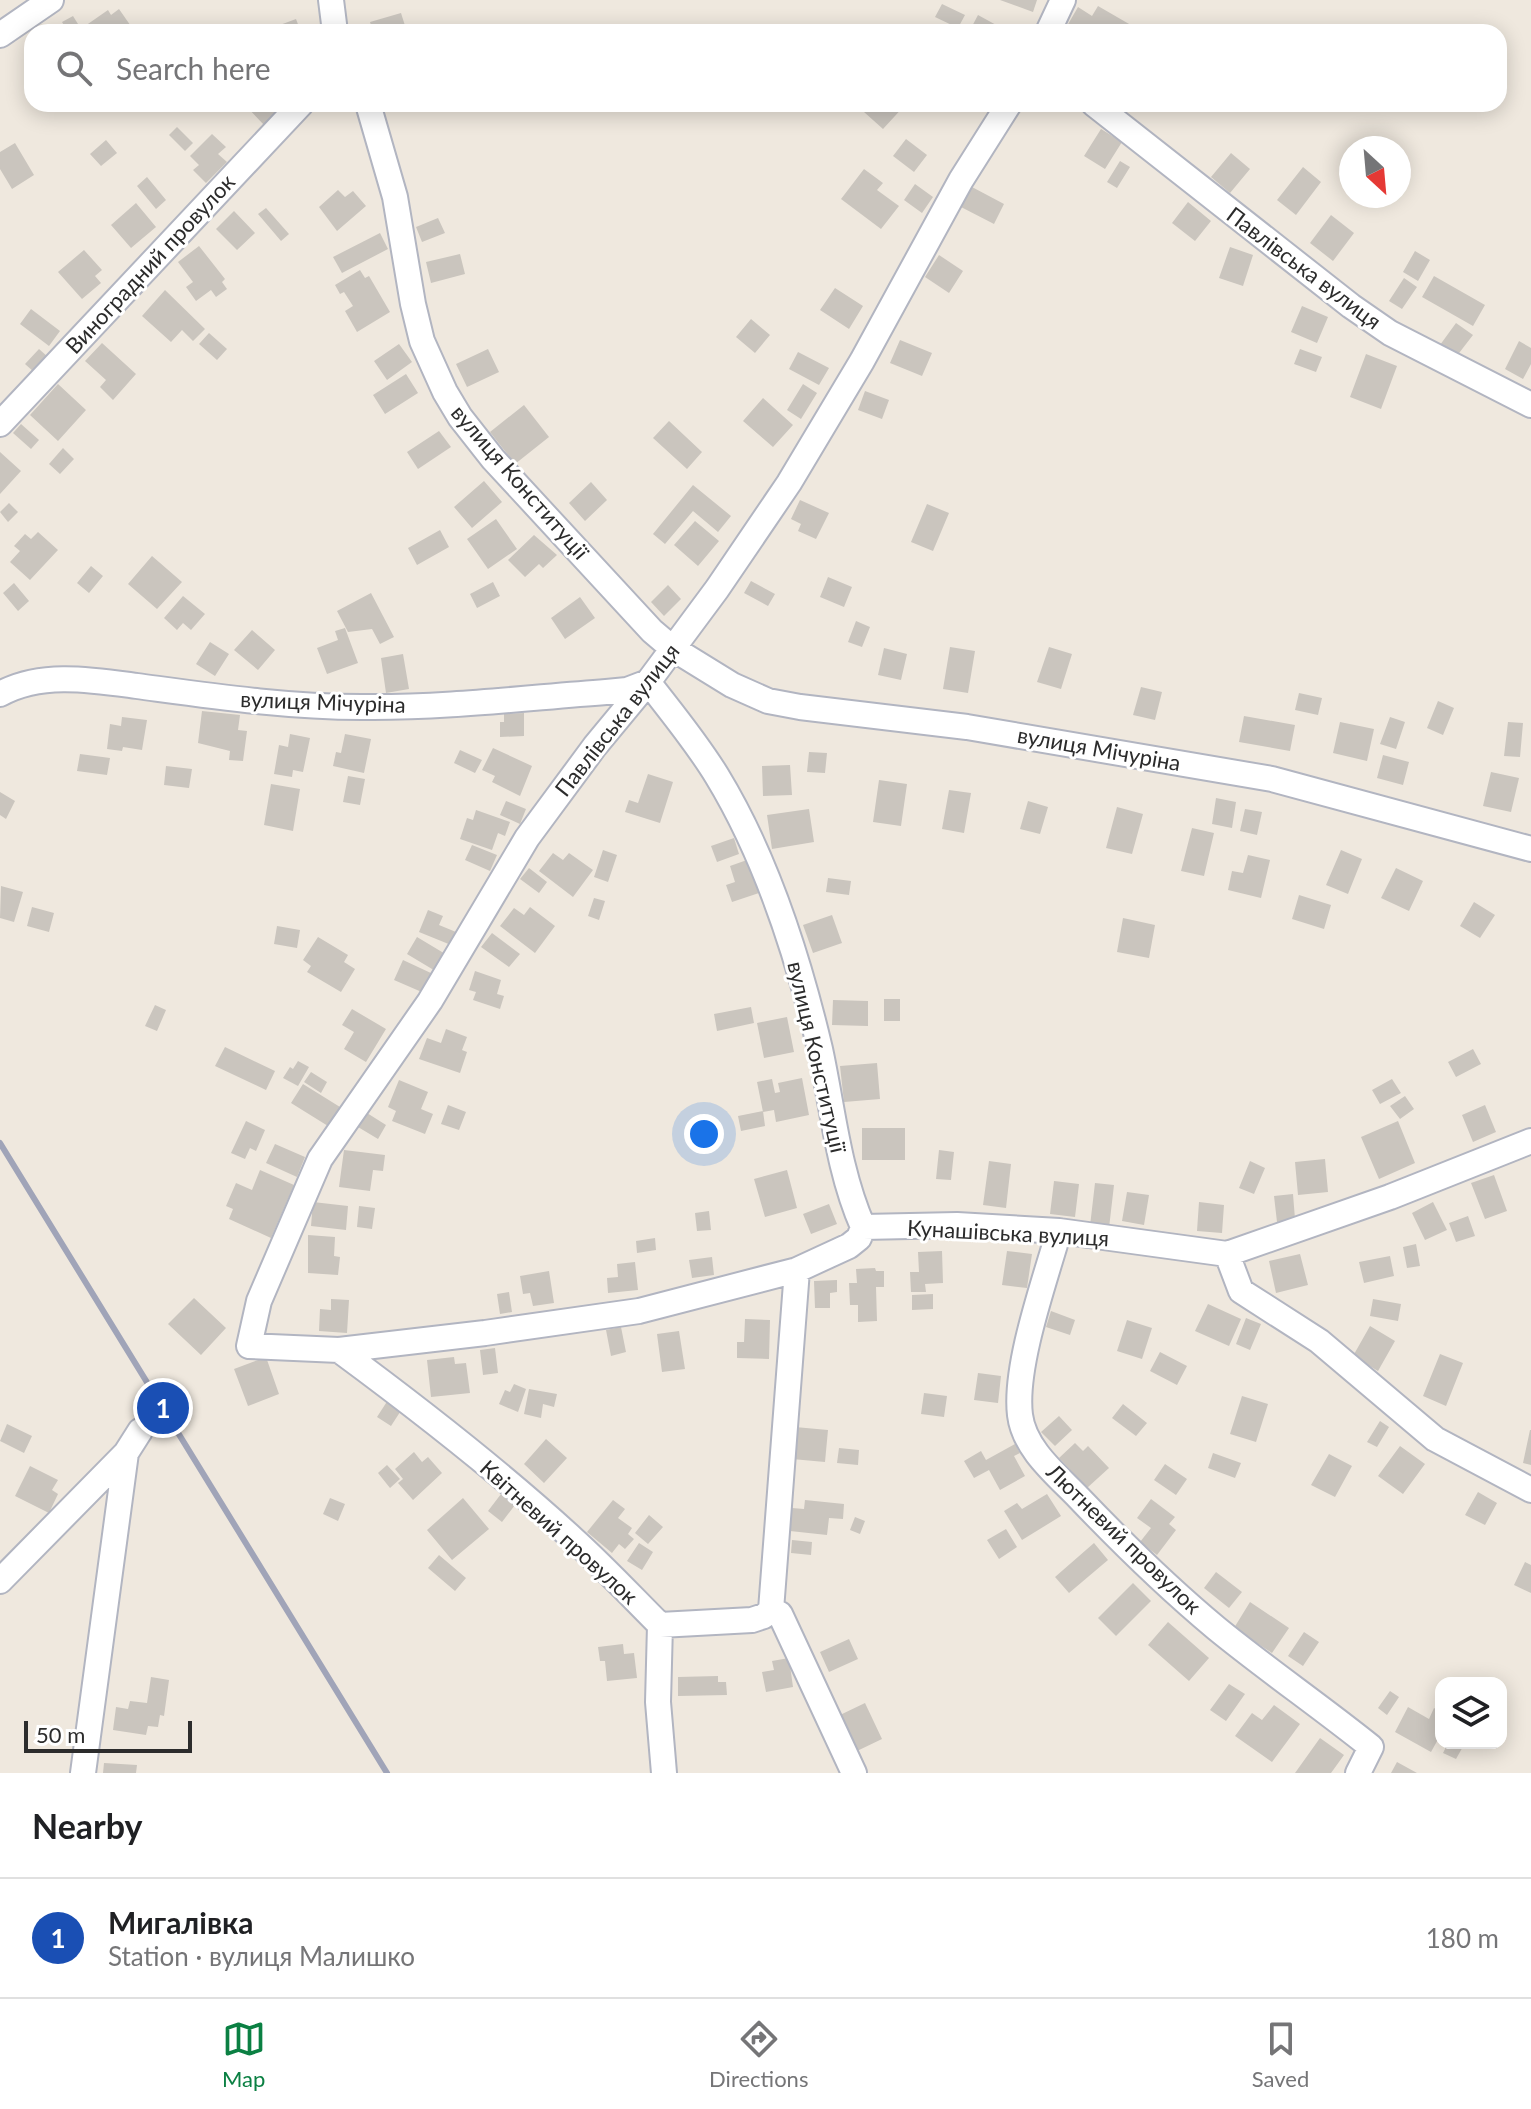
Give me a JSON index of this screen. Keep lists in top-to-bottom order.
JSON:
{
  "streets": {
    "street": [
      "Виноградний провулок",
      "Павлівська вулиця",
      "вулиця Конституції",
      "вулиця Мічуріна",
      "Кунашівська вулиця",
      "Квітневий провулок",
      "Лютневий провулок"
    ]
  },
  "crossings": [
    ["Павлівська вулиця", "вулиця Конституції"],
    ["Павлівська вулиця", "вулиця Мічуріна"],
    ["Павлівська вулиця", "Квітневий провулок"],
    ["вулиця Конституції", "вулиця Мічуріна"],
    ["вулиця Конституції", "Кунашівська вулиця"],
    ["Кунашівська вулиця", "Лютневий провулок"]
  ],
  "scale_bar": "50 m",
  "north": "bottom right",
  "page": {
    "search": "Search here",
    "pins": "1",
    "scale": "50 m",
    "heading": "Nearby",
    "list": [
      {
        "mark": "1",
        "name": "Мигалівка",
        "note": "Station · вулиця Малишко",
        "value": "180 m"
      }
    ],
    "nav": ["Map", "Directions", "Saved"]
  }
}
